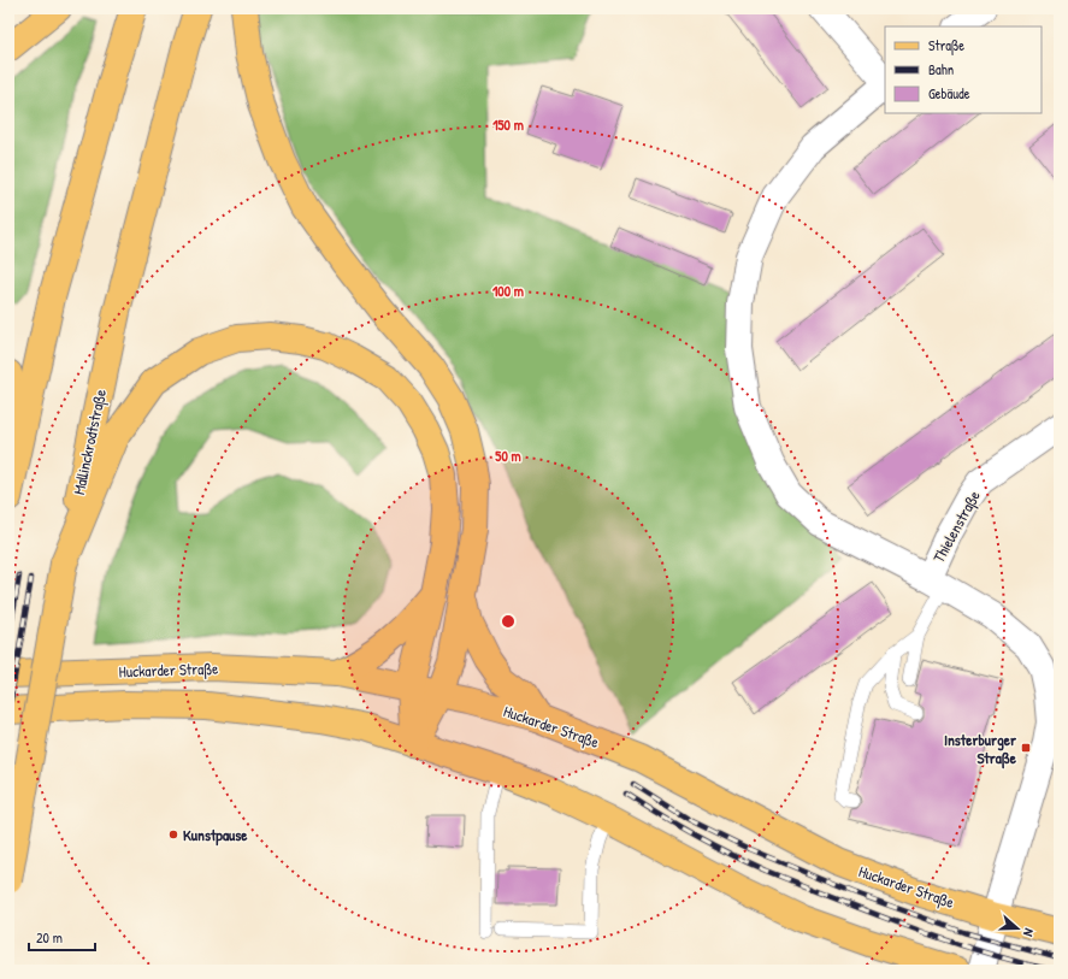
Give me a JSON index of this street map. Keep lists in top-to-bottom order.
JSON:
{
  "streets": {
    "main road": ["Mallinckrodtstraße", "Huckarder Straße"],
    "street": ["Thielenstraße"]
  },
  "places": {
    "transit": ["Insterburger Straße"],
    "other": ["Kunstpause"]
  },
  "legend": ["Straße", "Bahn", "Gebäude"],
  "scale_bar": "20 m",
  "north": "right",
  "rings": ["150 m", "100 m", "50 m"]
}
